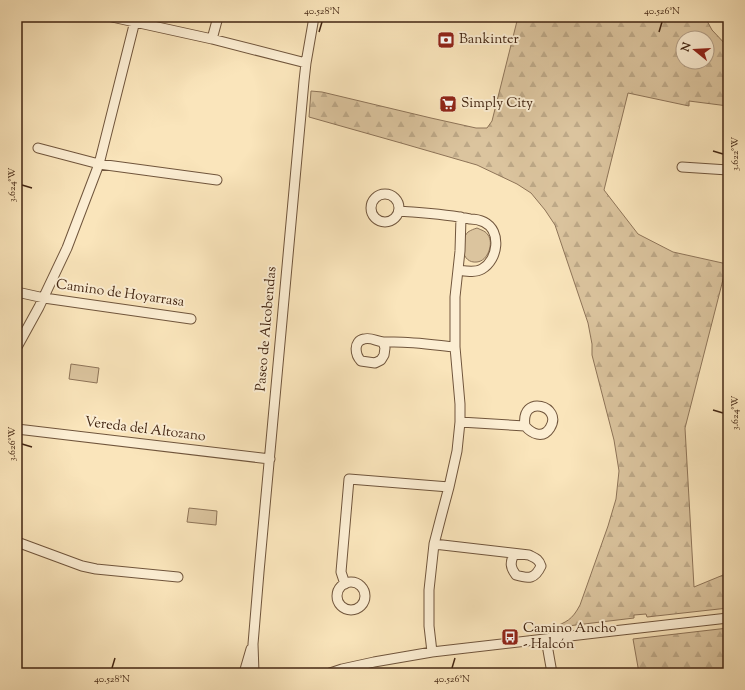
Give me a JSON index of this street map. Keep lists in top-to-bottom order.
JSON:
{
  "streets": {
    "street": ["Camino de Hoyarrasa", "Paseo de Alcobendas", "Vereda del Altozano"]
  },
  "crossings": [
    ["Paseo de Alcobendas", "Vereda del Altozano"]
  ],
  "places": {
    "bank": ["Bankinter"],
    "supermarket": ["Simply City"],
    "bus stop": ["Camino Ancho - Halcón"]
  },
  "north": "left",
  "coordinates": [
    "40.528°N",
    "40.526°N",
    "3.622°W",
    "3.624°W",
    "3.626°W"
  ]
}
